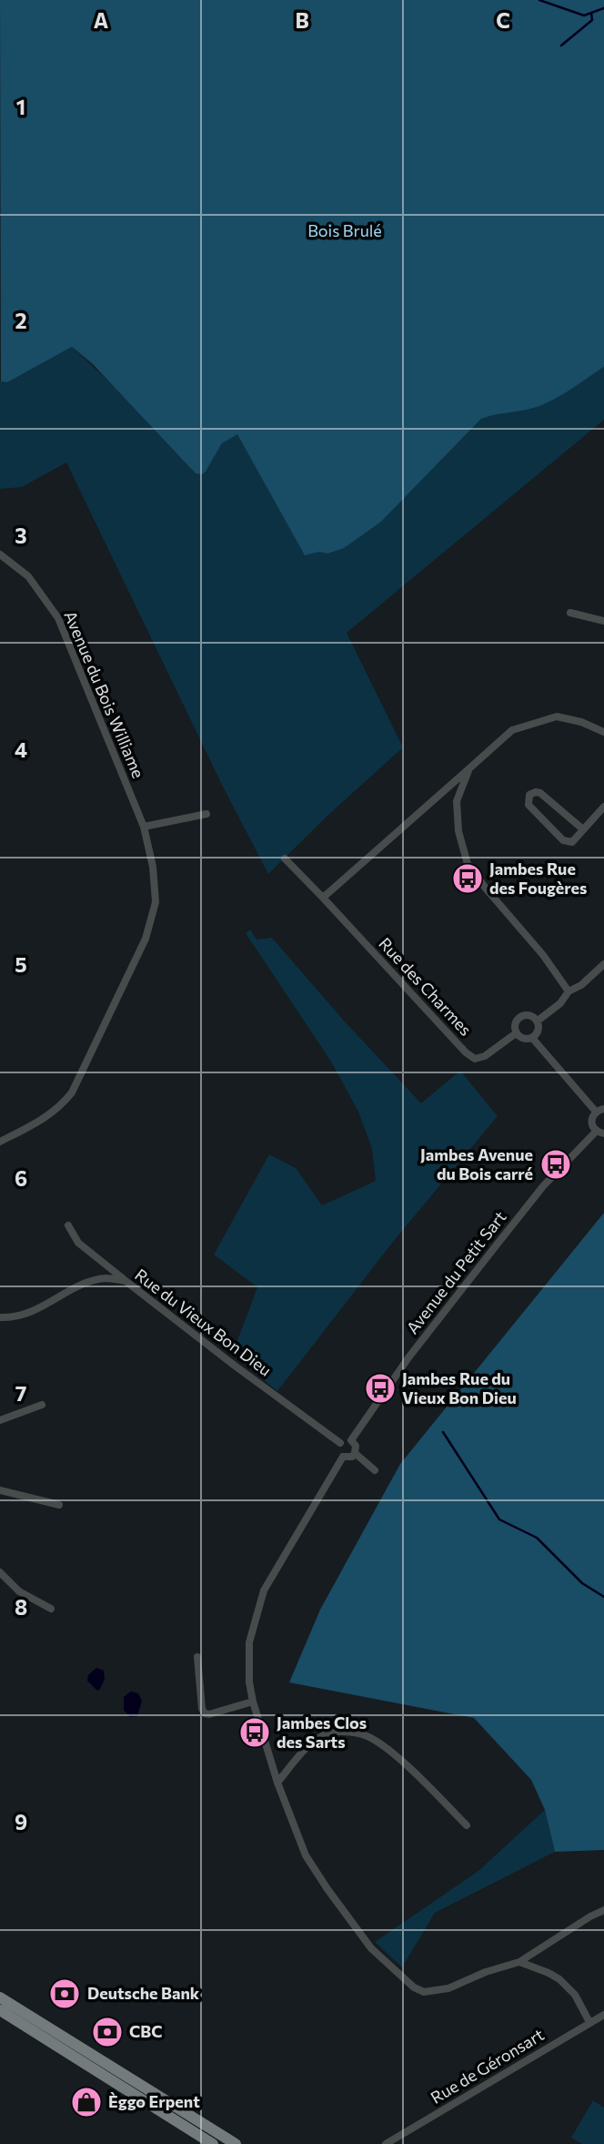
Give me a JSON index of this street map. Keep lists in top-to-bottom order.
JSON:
{
  "streets": {
    "street": [
      "Avenue du Bois Williame",
      "Rue des Charmes",
      "Avenue du Petit Sart",
      "Rue du Vieux Bon Dieu",
      "Rue de Géronsart"
    ]
  },
  "crossings": [
    ["Avenue du Petit Sart", "Rue du Vieux Bon Dieu"]
  ],
  "parks": ["Bois Brulé"],
  "places": {
    "bus stop": [
      "Jambes Rue des Fougères",
      "Jambes Avenue du Bois carré",
      "Jambes Rue du Vieux Bon Dieu",
      "Jambes Clos des Sarts"
    ],
    "bank": ["Deutsche Bank", "CBC"],
    "shop": ["Èggo Erpent"]
  },
  "grid": {
    "columns": ["A", "B", "C"],
    "rows": [
      "1",
      "2",
      "3",
      "4",
      "5",
      "6",
      "7",
      "8",
      "9"
    ]
  }
}
